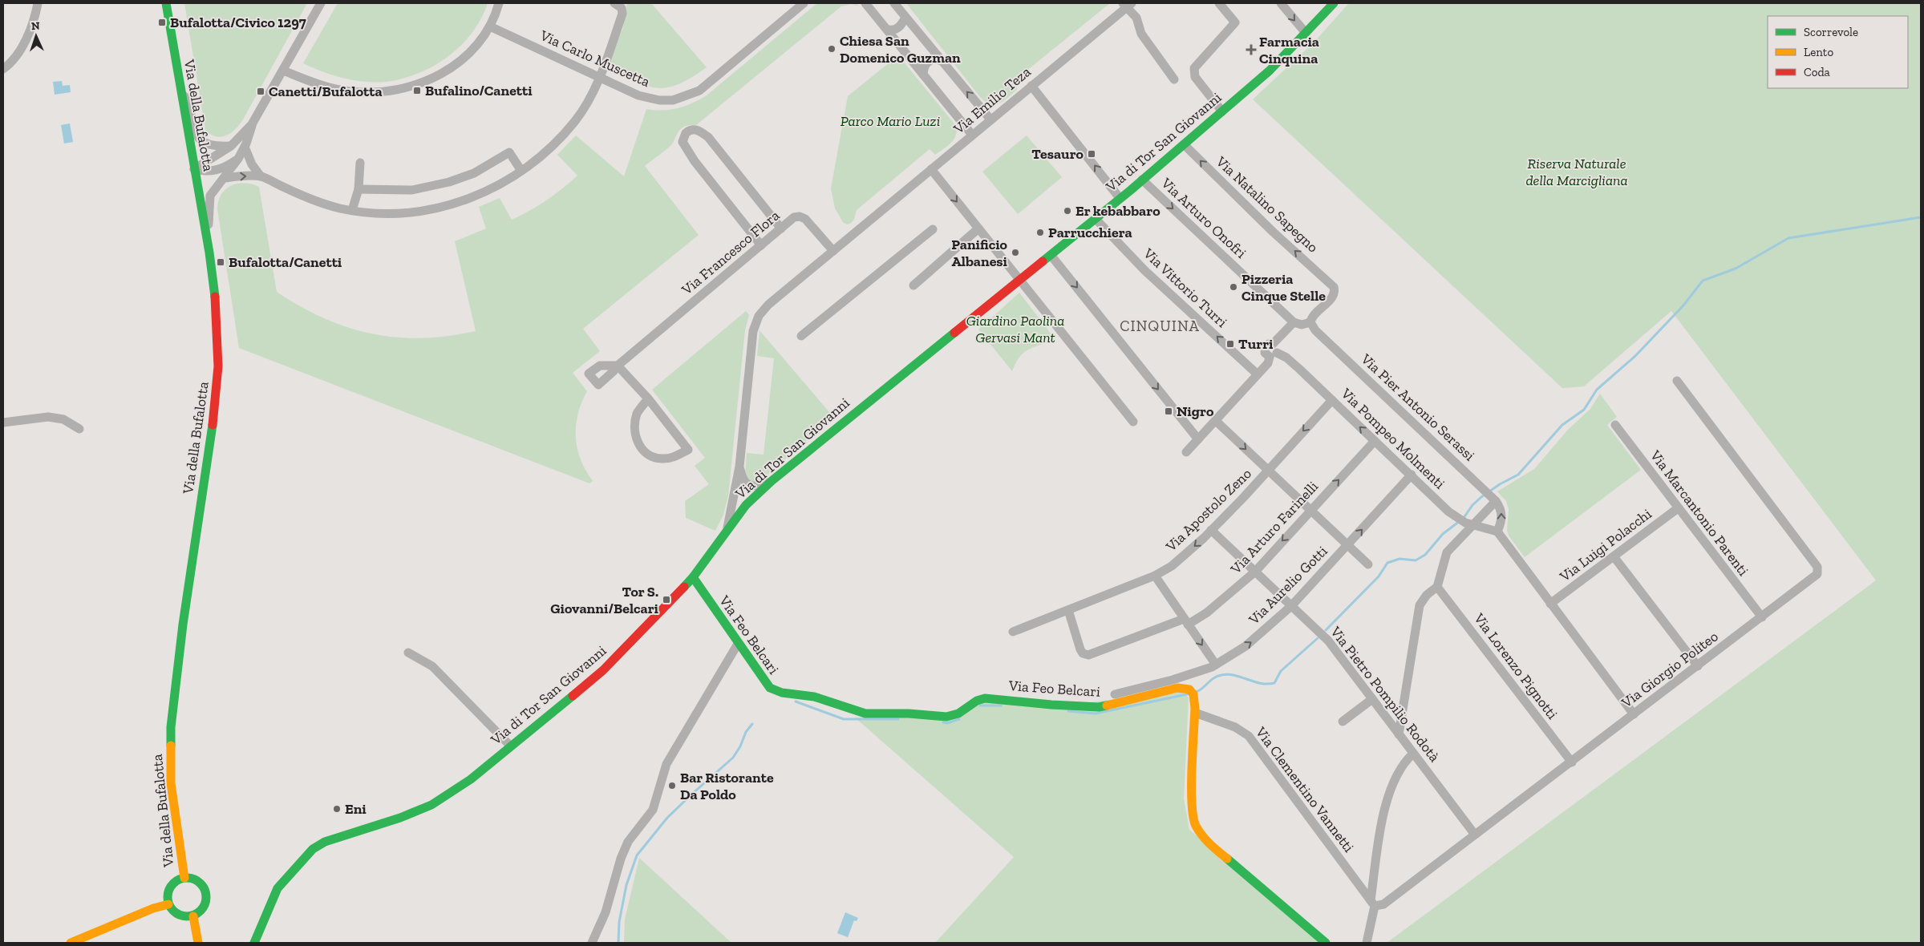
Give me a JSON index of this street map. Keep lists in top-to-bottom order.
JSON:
{
  "streets": {
    "street": [
      "Via Carlo Muscetta",
      "Via Emilio Teza",
      "Via della Bufalotta",
      "Via di Tor San Giovanni",
      "Via Natalino Sapegno",
      "Via Arturo Onofri",
      "Via Francesco Flora",
      "Via Vittorio Turri",
      "Via Pier Antonio Serassi",
      "Via Pompeo Molmenti",
      "Via Apostolo Zeno",
      "Via Marcantonio Parenti",
      "Via Arturo Farinelli",
      "Via Luigi Polacchi",
      "Via Aurelio Gotti",
      "Via Feo Belcari",
      "Via Lorenzo Pignotti",
      "Via Giorgio Politeo",
      "Via Pietro Pompilio Rodotà",
      "Via Clementino Vannetti"
    ]
  },
  "crossings": [
    ["Via Emilio Teza", "Via Francesco Flora"],
    ["Via di Tor San Giovanni", "Via Natalino Sapegno"],
    ["Via di Tor San Giovanni", "Via Arturo Onofri"],
    ["Via di Tor San Giovanni", "Via Vittorio Turri"],
    ["Via di Tor San Giovanni", "Via Feo Belcari"],
    ["Via Natalino Sapegno", "Via Pier Antonio Serassi"],
    ["Via Pier Antonio Serassi", "Via Pompeo Molmenti"],
    ["Via Pompeo Molmenti", "Via Apostolo Zeno"],
    ["Via Pompeo Molmenti", "Via Arturo Farinelli"],
    ["Via Pompeo Molmenti", "Via Aurelio Gotti"],
    ["Via Apostolo Zeno", "Via Arturo Farinelli"],
    ["Via Apostolo Zeno", "Via Pietro Pompilio Rodotà"],
    ["Via Marcantonio Parenti", "Via Luigi Polacchi"],
    ["Via Marcantonio Parenti", "Via Giorgio Politeo"],
    ["Via Arturo Farinelli", "Via Pietro Pompilio Rodotà"],
    ["Via Aurelio Gotti", "Via Feo Belcari"],
    ["Via Aurelio Gotti", "Via Pietro Pompilio Rodotà"],
    ["Via Lorenzo Pignotti", "Via Giorgio Politeo"],
    ["Via Giorgio Politeo", "Via Pietro Pompilio Rodotà"],
    ["Via Giorgio Politeo", "Via Clementino Vannetti"]
  ],
  "one_way": ["Via Natalino Sapegno", "Via Arturo Onofri", "Via Aurelio Gotti"],
  "districts": ["CINQUINA"],
  "parks": ["Parco Mario Luzi", "Riserva Naturale della Marcigliana", "Giardino Paolina Gervasi Mant"],
  "places": {
    "transit": [
      "Bufalotta/Civico 1297",
      "Bufalino/Canetti",
      "Canetti/Bufalotta",
      "Tesauro",
      "Bufalotta/Canetti",
      "Turri",
      "Nigro",
      "Tor S. Giovanni/Belcari"
    ],
    "other": [
      "Chiesa San Domenico Guzman",
      "Er kebabbaro",
      "Parrucchiera",
      "Panificio Albanesi",
      "Pizzeria Cinque Stelle",
      "Bar Ristorante Da Poldo",
      "Eni"
    ],
    "health": ["Farmacia Cinquina"]
  },
  "legend": ["Scorrevole", "Lento", "Coda"],
  "north": "top"
}
